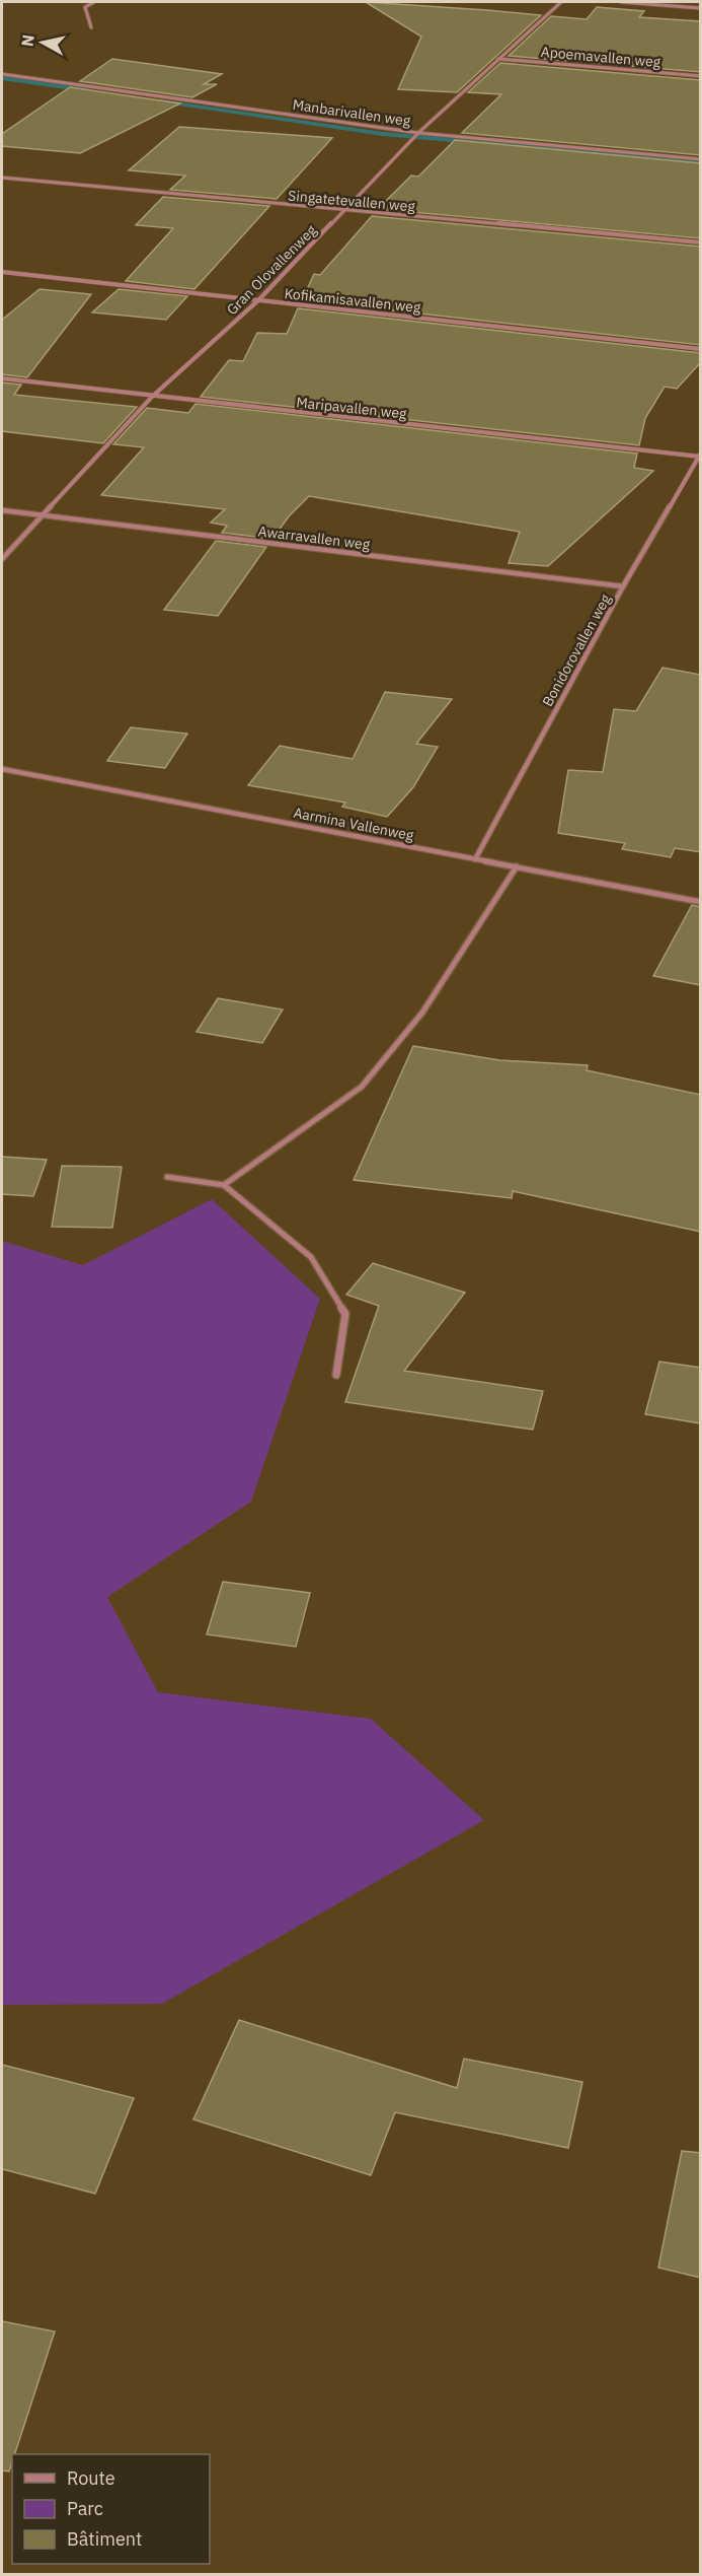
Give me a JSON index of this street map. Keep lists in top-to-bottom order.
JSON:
{
  "streets": {
    "street": [
      "Apoemavallen weg",
      "Manbarivallen weg",
      "Singatetevallen weg",
      "Gran Olovallenweg",
      "Kofikamisavallen weg",
      "Maripavallen weg",
      "Awarravallen weg",
      "Bonidorovallen weg",
      "Aarmina Vallenweg"
    ]
  },
  "crossings": [
    ["Apoemavallen weg", "Gran Olovallenweg"],
    ["Manbarivallen weg", "Gran Olovallenweg"],
    ["Singatetevallen weg", "Gran Olovallenweg"],
    ["Gran Olovallenweg", "Kofikamisavallen weg"],
    ["Gran Olovallenweg", "Maripavallen weg"],
    ["Gran Olovallenweg", "Awarravallen weg"],
    ["Maripavallen weg", "Bonidorovallen weg"],
    ["Awarravallen weg", "Bonidorovallen weg"],
    ["Bonidorovallen weg", "Aarmina Vallenweg"]
  ],
  "legend": ["Route", "Parc", "Bâtiment"],
  "north": "left"
}
